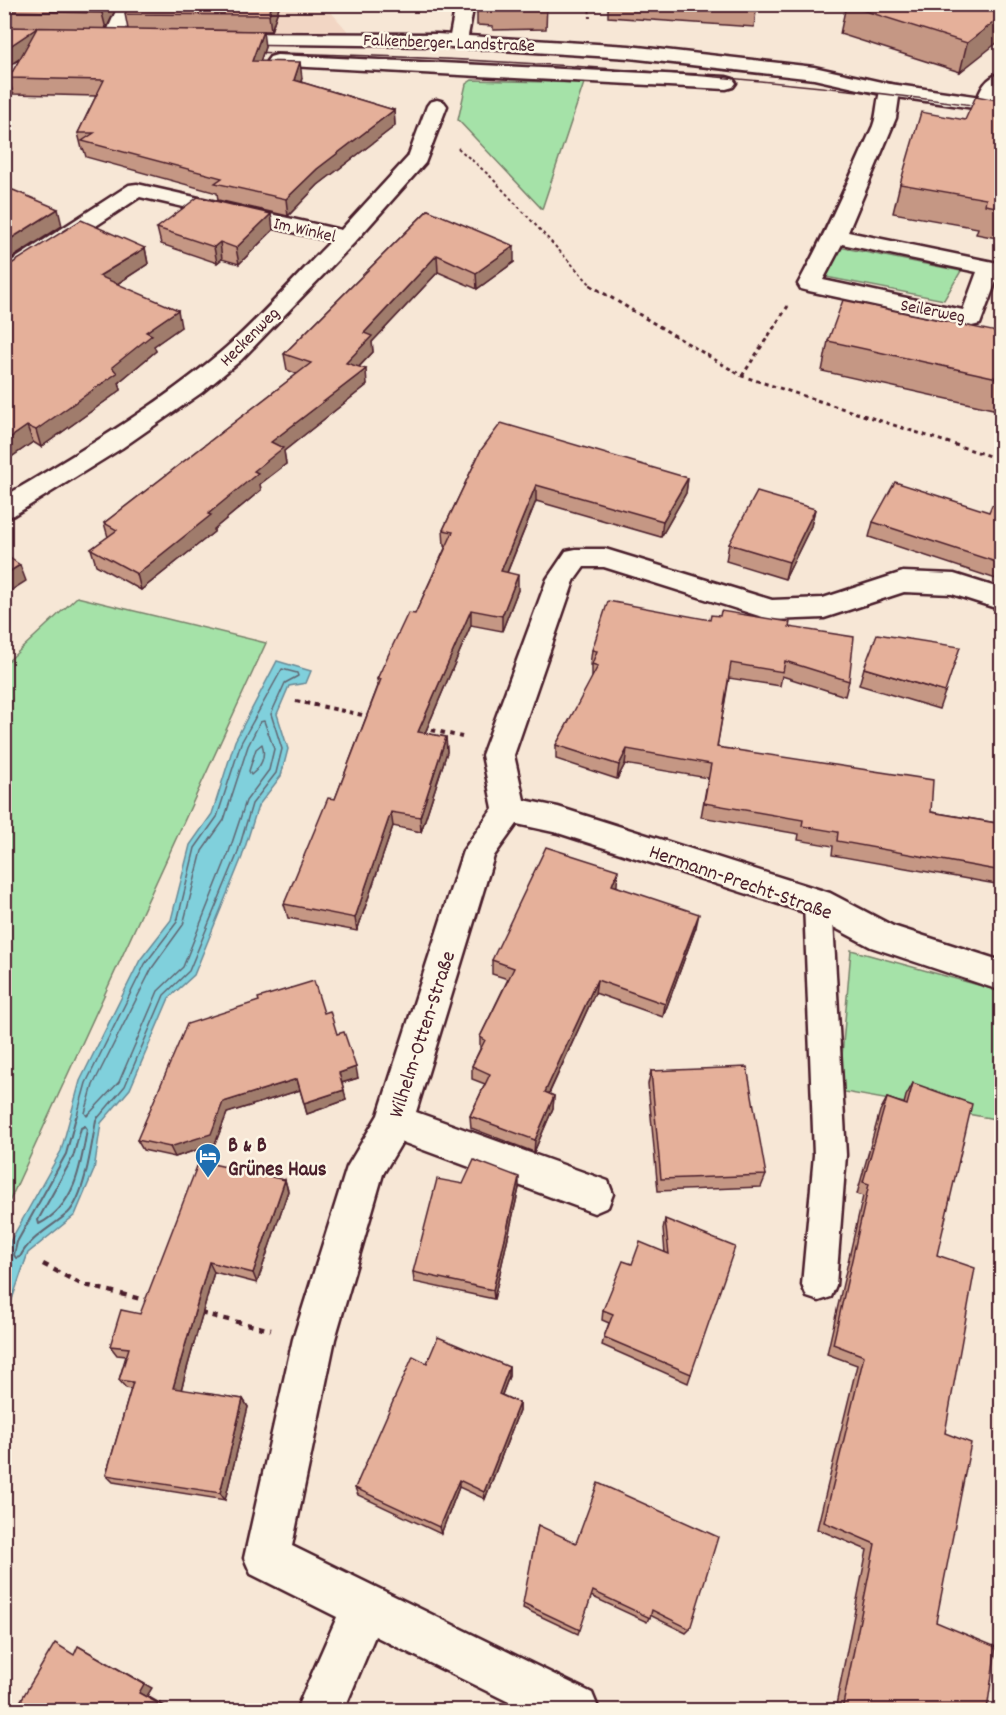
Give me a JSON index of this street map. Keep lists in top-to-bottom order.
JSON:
{
  "streets": {
    "street": [
      "Falkenberger Landstraße",
      "Im Winkel",
      "Seilerweg",
      "Heckenweg",
      "Hermann-Precht-Straße",
      "Wilhelm-Otten-Straße"
    ]
  },
  "crossings": [
    ["Im Winkel", "Heckenweg"],
    ["Hermann-Precht-Straße", "Wilhelm-Otten-Straße"]
  ],
  "places": {
    "hotel": ["B & B Grünes Haus"]
  }
}
